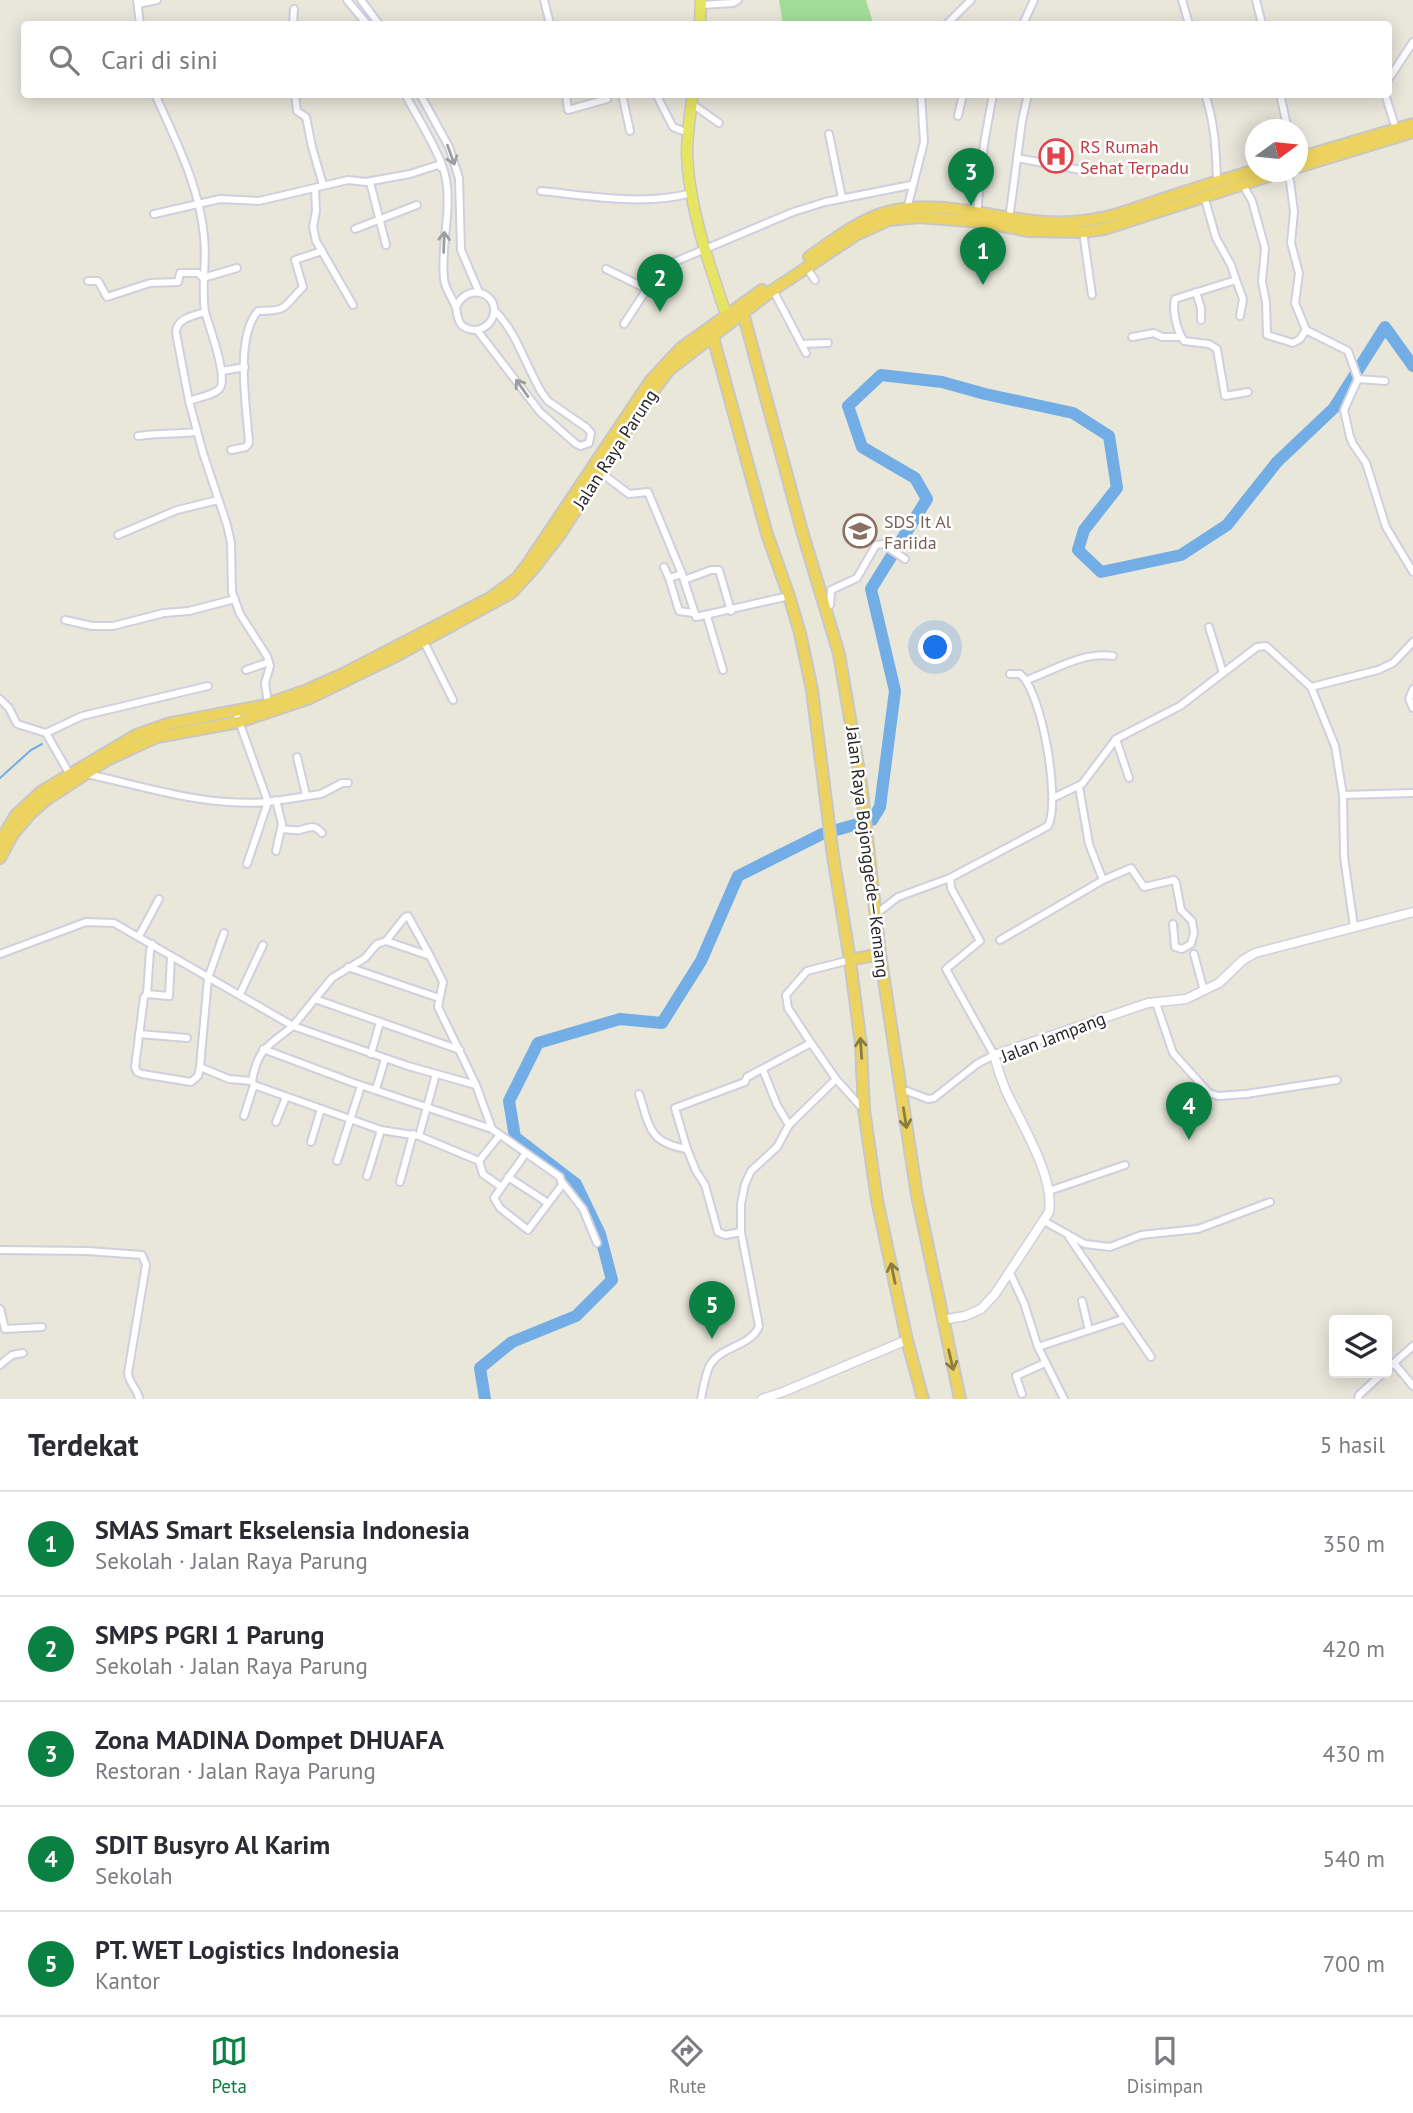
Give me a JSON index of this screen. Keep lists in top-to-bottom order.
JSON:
{
  "streets": {
    "highway": ["Jalan Raya Parung", "Jalan Raya Bojonggede—Kemang"],
    "street": ["Jalan Jampang"]
  },
  "crossings": [
    ["Jalan Raya Parung", "Jalan Raya Bojonggede—Kemang"],
    ["Jalan Raya Bojonggede—Kemang", "Jalan Jampang"]
  ],
  "places": {
    "hospital": ["RS Rumah Sehat Terpadu"],
    "school or university": ["SDS It Al Fariida"]
  },
  "north": "right",
  "page": {
    "search": "Cari di sini",
    "pins": [
      "3",
      "1",
      "2",
      "4",
      "5"
    ],
    "heading": ["Terdekat", "5 hasil"],
    "list": [
      {
        "mark": "1",
        "name": "SMAS Smart Ekselensia Indonesia",
        "note": "Sekolah · Jalan Raya Parung",
        "value": "350 m"
      },
      {
        "mark": "2",
        "name": "SMPS PGRI 1 Parung",
        "note": "Sekolah · Jalan Raya Parung",
        "value": "420 m"
      },
      {
        "mark": "3",
        "name": "Zona MADINA Dompet DHUAFA",
        "note": "Restoran · Jalan Raya Parung",
        "value": "430 m"
      },
      {
        "mark": "4",
        "name": "SDIT Busyro Al Karim",
        "note": "Sekolah",
        "value": "540 m"
      },
      {
        "mark": "5",
        "name": "PT. WET Logistics Indonesia",
        "note": "Kantor",
        "value": "700 m"
      }
    ],
    "nav": ["Peta", "Rute", "Disimpan"]
  }
}
